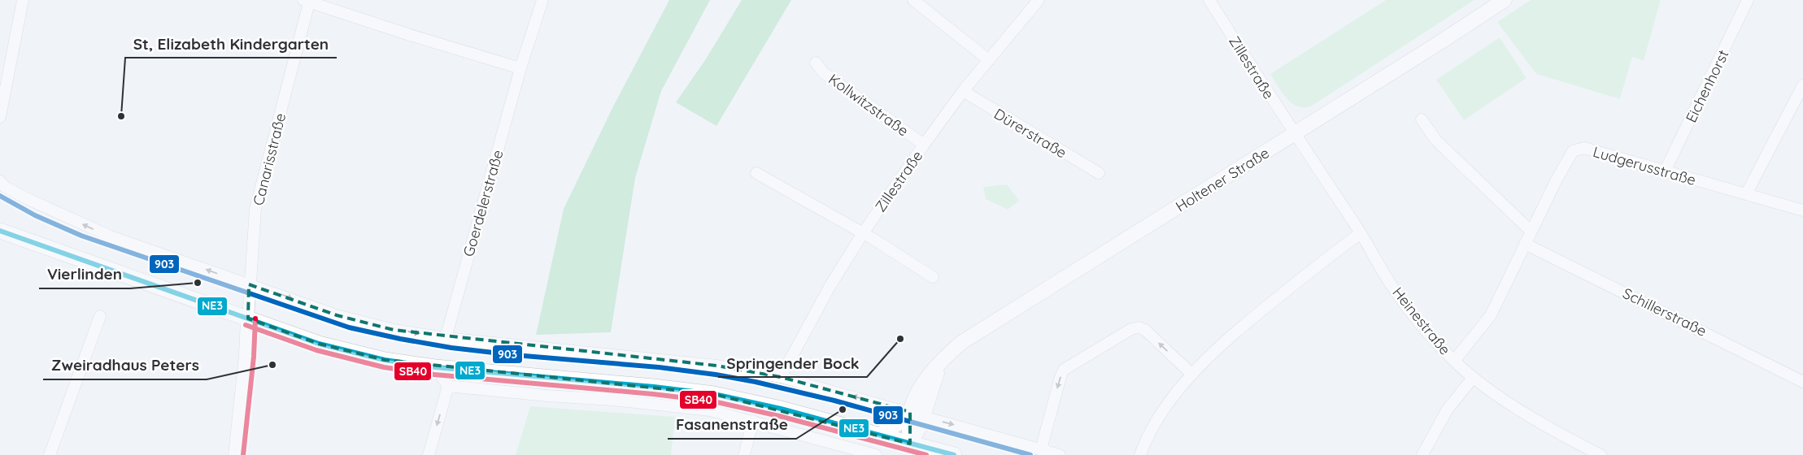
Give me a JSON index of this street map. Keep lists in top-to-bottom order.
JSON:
{
  "streets": {
    "street": [
      "Zillestraße",
      "Eichenhorst",
      "Kollwitzstraße",
      "Dürerstraße",
      "Canarisstraße",
      "Ludgerusstraße",
      "Holtener Straße",
      "Goerdelerstraße",
      "Schillerstraße",
      "Heinestraße"
    ]
  },
  "crossings": [
    ["Zillestraße", "Kollwitzstraße"],
    ["Zillestraße", "Dürerstraße"],
    ["Zillestraße", "Holtener Straße"],
    ["Zillestraße", "Heinestraße"],
    ["Eichenhorst", "Ludgerusstraße"],
    ["Ludgerusstraße", "Schillerstraße"],
    ["Ludgerusstraße", "Heinestraße"],
    ["Holtener Straße", "Heinestraße"]
  ],
  "places": [
    "St, Elizabeth Kindergarten",
    "Vierlinden",
    "Springender Bock",
    "Zweiradhaus Peters",
    "Fasanenstraße"
  ],
  "lines": ["transit line 903", "transit line NE3", "transit line SB40"]
}
